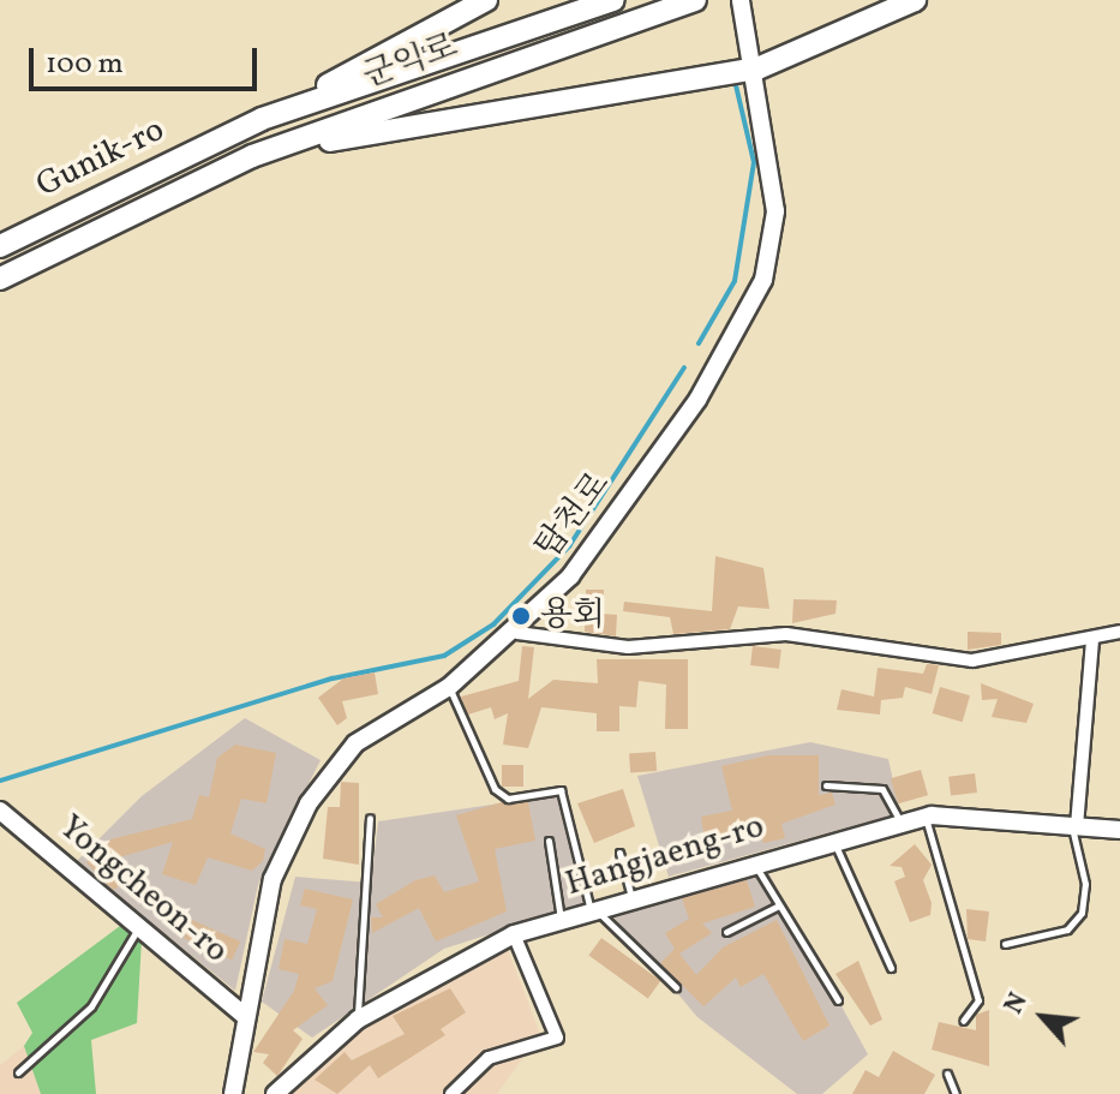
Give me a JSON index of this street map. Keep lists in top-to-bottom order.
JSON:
{
  "streets": {
    "highway": ["군익로", "Gunik-ro"],
    "main road": ["탑천로", "Hangjaeng-ro", "Yongcheon-ro"]
  },
  "crossings": [
    ["탑천로", "Yongcheon-ro"]
  ],
  "places": ["용회"],
  "scale_bar": "100 m",
  "north": "top left"
}
